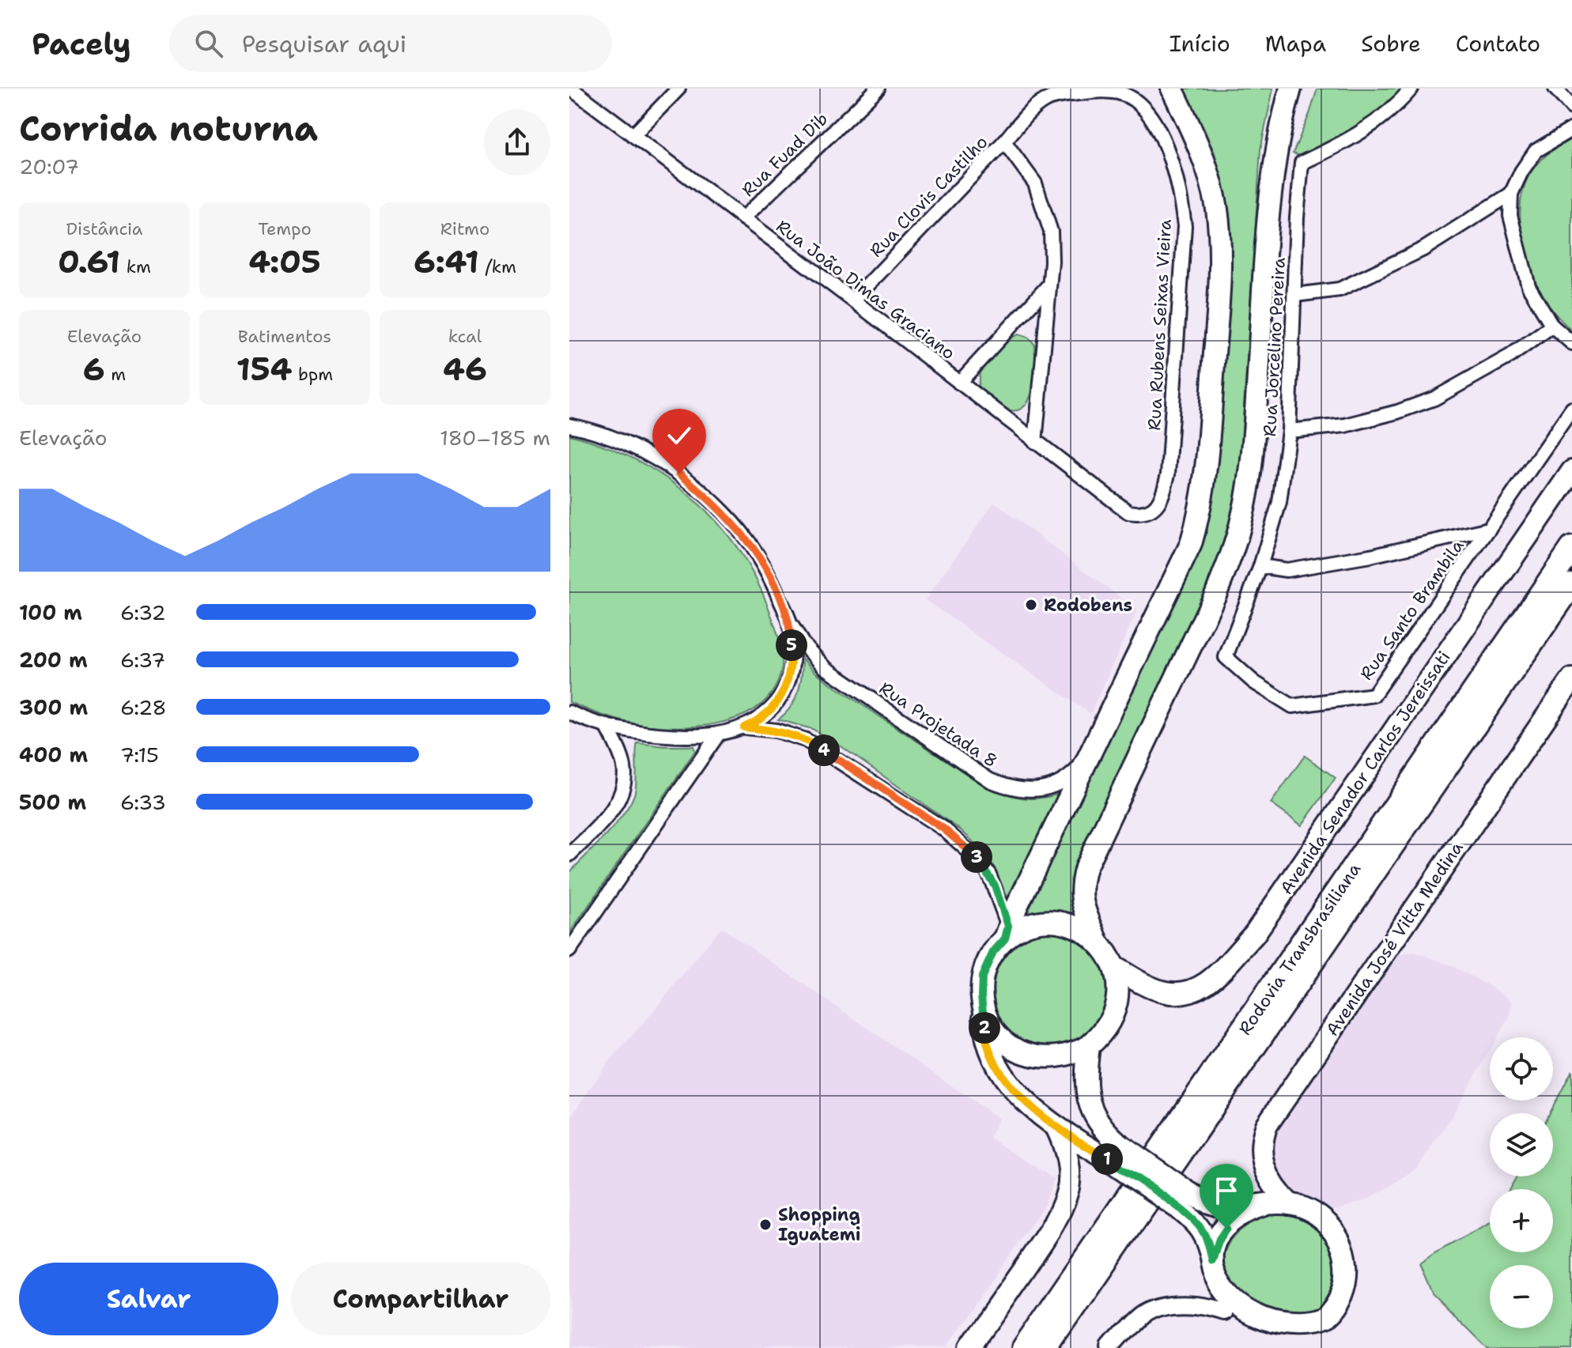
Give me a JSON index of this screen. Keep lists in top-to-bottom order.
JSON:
{
  "streets": {
    "highway": ["Rodovia Transbrasiliana"],
    "main road": ["Avenida Senador Carlos Jereissati", "Avenida José Vitta Medina"],
    "street": [
      "Rua Fuad Dib",
      "Rua Clovis Castilho",
      "Rua João Dimas Graciano",
      "Rua Rubens Seixas Vieira",
      "Rua Jorcelino Pereira",
      "Rua Santo Brambila",
      "Rua Projetada 8"
    ]
  },
  "crossings": [
    ["Rua Fuad Dib", "Rua João Dimas Graciano"],
    ["Rua Clovis Castilho", "Rua João Dimas Graciano"],
    ["Rua Clovis Castilho", "Rua Rubens Seixas Vieira"],
    ["Rua João Dimas Graciano", "Rua Rubens Seixas Vieira"],
    ["Rua Jorcelino Pereira", "Rua Santo Brambila"]
  ],
  "places": ["Rodobens", "Shopping Iguatemi"],
  "page": {
    "header": "Pacely",
    "search": "Pesquisar aqui",
    "nav": [
      "Início",
      "Mapa",
      "Sobre",
      "Contato"
    ],
    "heading": ["Corrida noturna", "20:07"],
    "stats": [
      ["Distância", "0.61 km"],
      ["Tempo", "4:05"],
      ["Ritmo", "6:41 /km"],
      ["Elevação", "6 m"],
      ["Batimentos", "154 bpm"],
      ["kcal", "46"]
    ],
    "chart": ["Elevação", "180–185 m"],
    "list": [
      {
        "name": "100 m",
        "note": "6:32"
      },
      {
        "name": "200 m",
        "note": "6:37"
      },
      {
        "name": "300 m",
        "note": "6:28"
      },
      {
        "name": "400 m",
        "note": "7:15"
      },
      {
        "name": "500 m",
        "note": "6:33"
      }
    ],
    "pins": [
      "5",
      "4",
      "3",
      "2",
      "1"
    ],
    "map_buttons": ["+", "−"],
    "buttons": ["Salvar", "Compartilhar"]
  }
}
